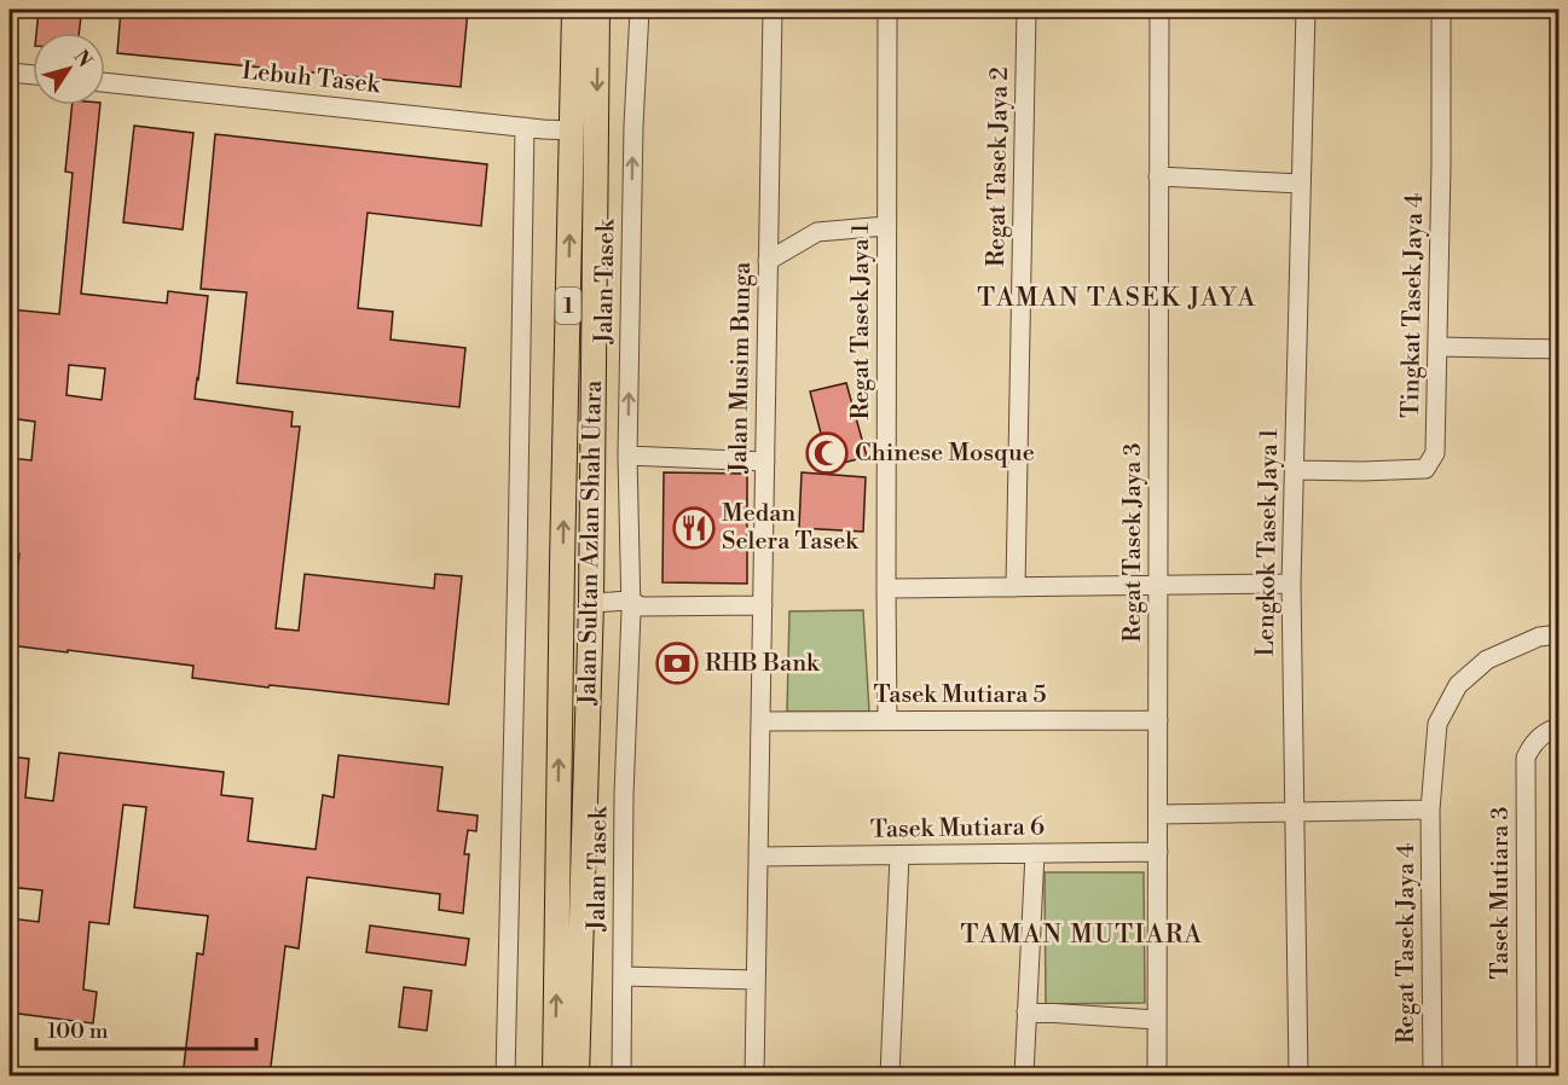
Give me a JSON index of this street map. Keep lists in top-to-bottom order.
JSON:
{
  "streets": {
    "main road": ["1", "Jalan Sultan Azlan Shah Utara"],
    "street": [
      "Lebuh Tasek",
      "Regat Tasek Jaya 2",
      "Jalan Tasek",
      "Tingkat Tasek Jaya 4",
      "Regat Tasek Jaya 1",
      "Jalan Musim Bunga",
      "Regat Tasek Jaya 3",
      "Lengkok Tasek Jaya 1",
      "Tasek Mutiara 5",
      "Tasek Mutiara 6",
      "Tasek Mutiara 3",
      "Regat Tasek Jaya 4"
    ]
  },
  "crossings": [
    ["Lebuh Tasek", "Jalan Sultan Azlan Shah Utara"],
    ["Tingkat Tasek Jaya 4", "Lengkok Tasek Jaya 1"],
    ["Regat Tasek Jaya 1", "Tasek Mutiara 5"],
    ["Jalan Musim Bunga", "Tasek Mutiara 5"],
    ["Jalan Musim Bunga", "Tasek Mutiara 6"],
    ["Regat Tasek Jaya 3", "Tasek Mutiara 5"],
    ["Regat Tasek Jaya 3", "Tasek Mutiara 6"]
  ],
  "districts": ["TAMAN TASEK JAYA", "TAMAN MUTIARA"],
  "places": {
    "mosque": ["Chinese Mosque"],
    "restaurant": ["Medan Selera Tasek"],
    "bank": ["RHB Bank"]
  },
  "scale_bar": "100 m",
  "north": "top right"
}
